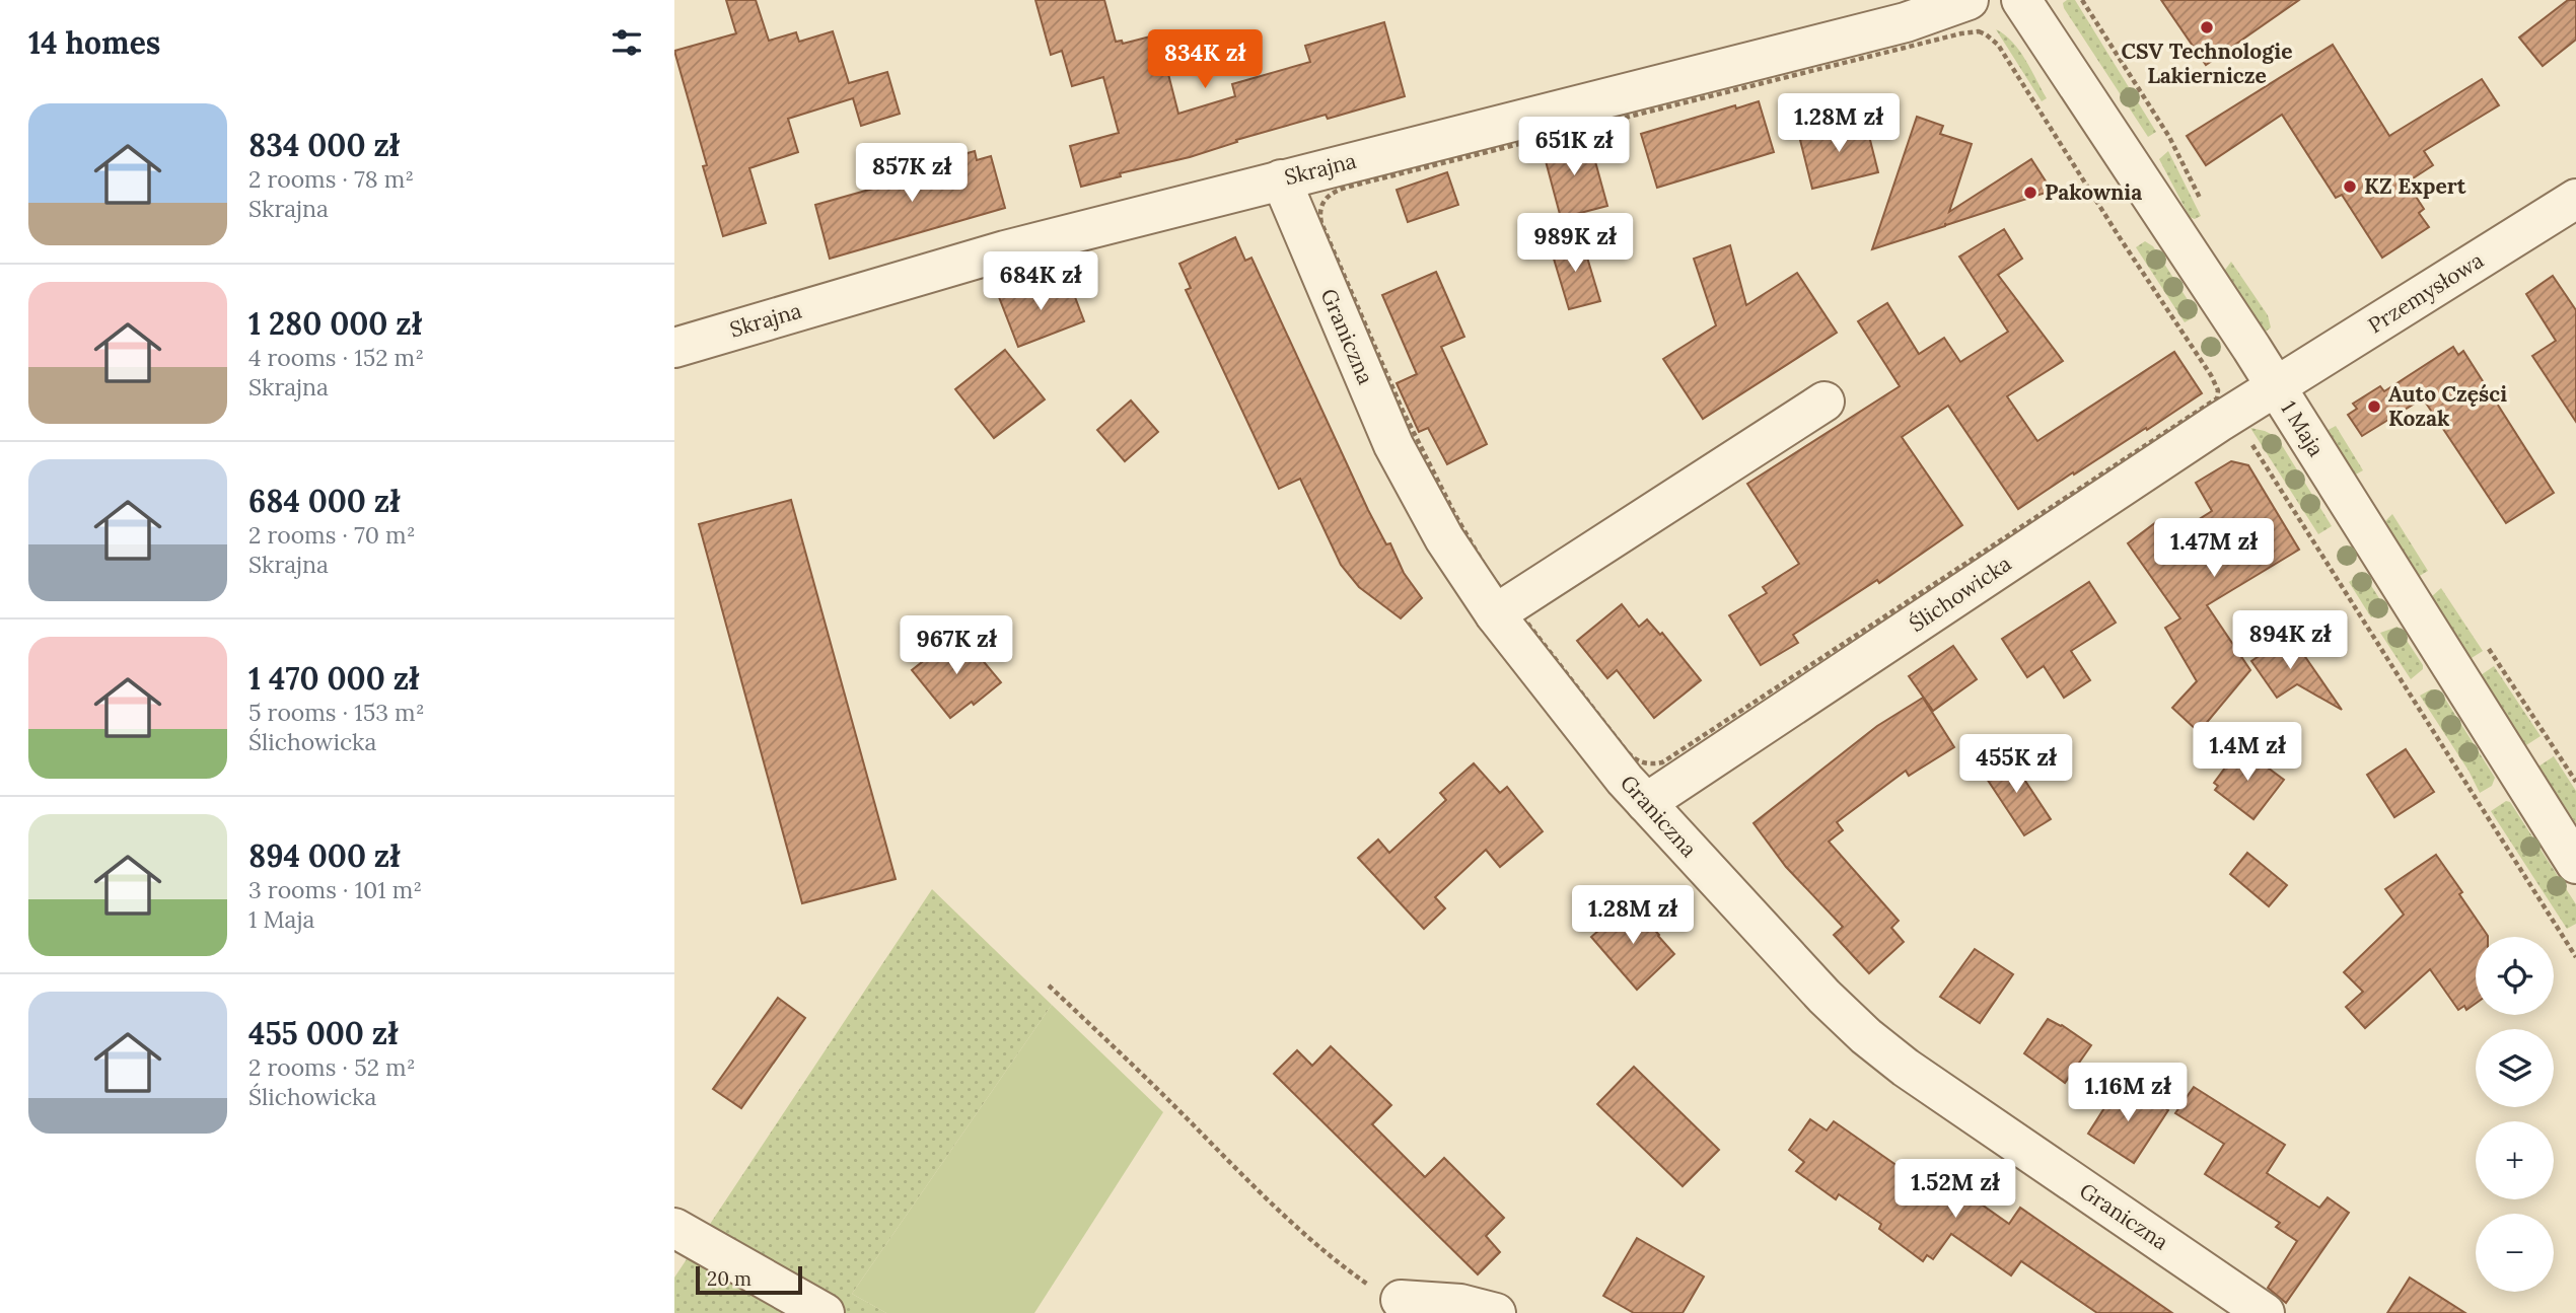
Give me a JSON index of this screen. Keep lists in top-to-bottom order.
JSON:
{
  "streets": {
    "street": [
      "Skrajna",
      "Przemysłowa",
      "Graniczna",
      "1 Maja",
      "Ślichowicka"
    ]
  },
  "crossings": [
    ["Skrajna", "Graniczna"],
    ["Przemysłowa", "1 Maja"],
    ["Przemysłowa", "Ślichowicka"],
    ["Graniczna", "Ślichowicka"],
    ["1 Maja", "Ślichowicka"]
  ],
  "places": [
    "CSV Technologie Lakiernicze",
    "KZ Expert",
    "Pakownia",
    "Auto Części Kozak"
  ],
  "scale_bar": "20 m",
  "page": {
    "heading": "14 homes",
    "price": [
      "834K zł",
      "1.28M zł",
      "651K zł",
      "857K zł",
      "989K zł",
      "684K zł",
      "1.47M zł",
      "894K zł",
      "967K zł",
      "1.4M zł",
      "455K zł",
      "1.28M zł",
      "1.16M zł",
      "1.52M zł"
    ],
    "list": [
      {
        "name": "834 000 zł",
        "note": "2 rooms · 78 m² · Skrajna"
      },
      {
        "name": "1 280 000 zł",
        "note": "4 rooms · 152 m² · Skrajna"
      },
      {
        "name": "684 000 zł",
        "note": "2 rooms · 70 m² · Skrajna"
      },
      {
        "name": "1 470 000 zł",
        "note": "5 rooms · 153 m² · Ślichowicka"
      },
      {
        "name": "894 000 zł",
        "note": "3 rooms · 101 m² · 1 Maja"
      },
      {
        "name": "455 000 zł",
        "note": "2 rooms · 52 m² · Ślichowicka"
      }
    ],
    "map_buttons": ["+", "−"],
    "scale": "20 m"
  }
}
